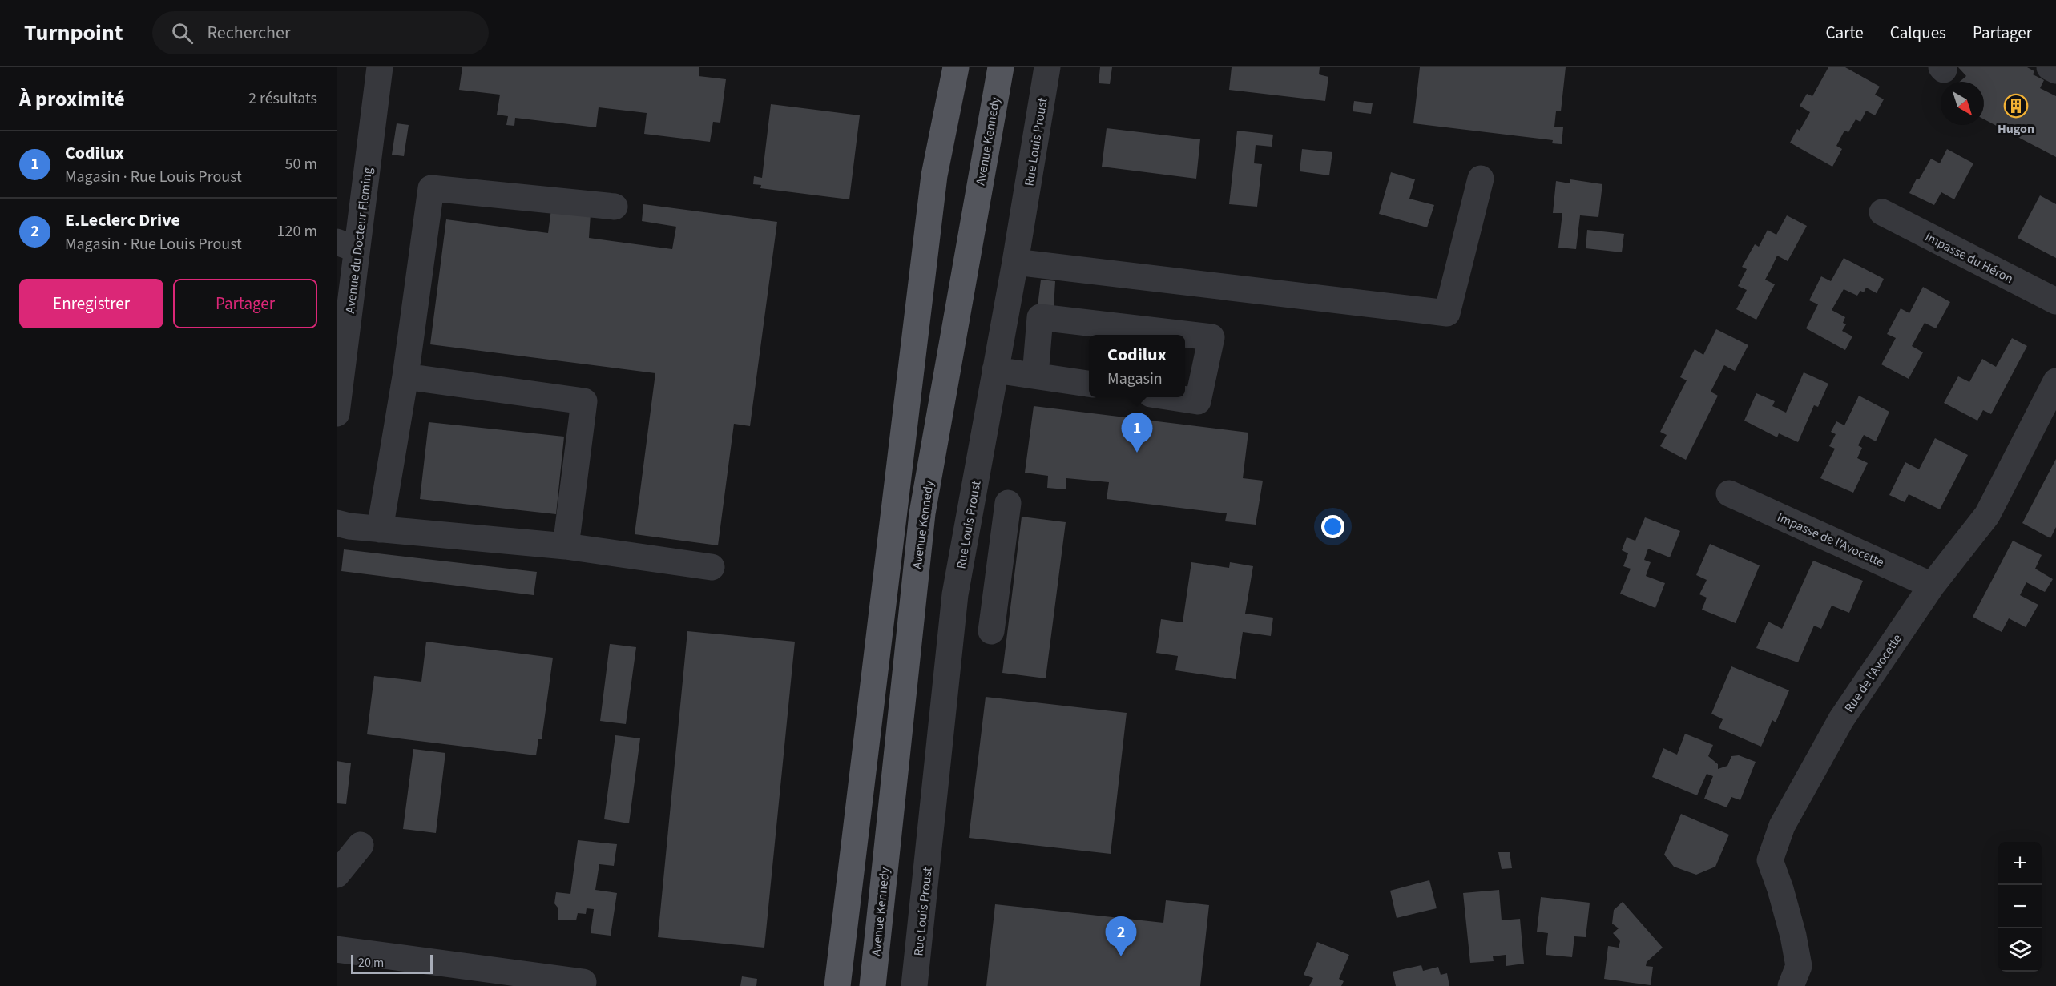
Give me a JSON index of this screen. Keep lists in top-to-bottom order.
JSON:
{
  "streets": {
    "main road": ["Avenue Kennedy"],
    "street": [
      "Rue Louis Proust",
      "Avenue du Docteur Fleming",
      "Impasse du Héron",
      "Impasse de l'Avocette",
      "Rue de l'Avocette"
    ]
  },
  "crossings": [
    ["Impasse de l'Avocette", "Rue de l'Avocette"]
  ],
  "places": {
    "building": ["Hugon"]
  },
  "scale_bar": "20 m",
  "north": "bottom right",
  "page": {
    "header": "Turnpoint",
    "search": "Rechercher",
    "nav": ["Carte", "Calques", "Partager"],
    "heading": ["À proximité", "2 résultats"],
    "list": [
      {
        "mark": "1",
        "name": "Codilux",
        "note": "Magasin · Rue Louis Proust",
        "value": "50 m"
      },
      {
        "mark": "2",
        "name": "E.Leclerc Drive",
        "note": "Magasin · Rue Louis Proust",
        "value": "120 m"
      }
    ],
    "buttons": ["Enregistrer", "Partager"],
    "popup": ["Codilux", "Magasin"],
    "pins": ["1", "2"],
    "map_buttons": ["+", "−"],
    "scale": "20 m"
  }
}
